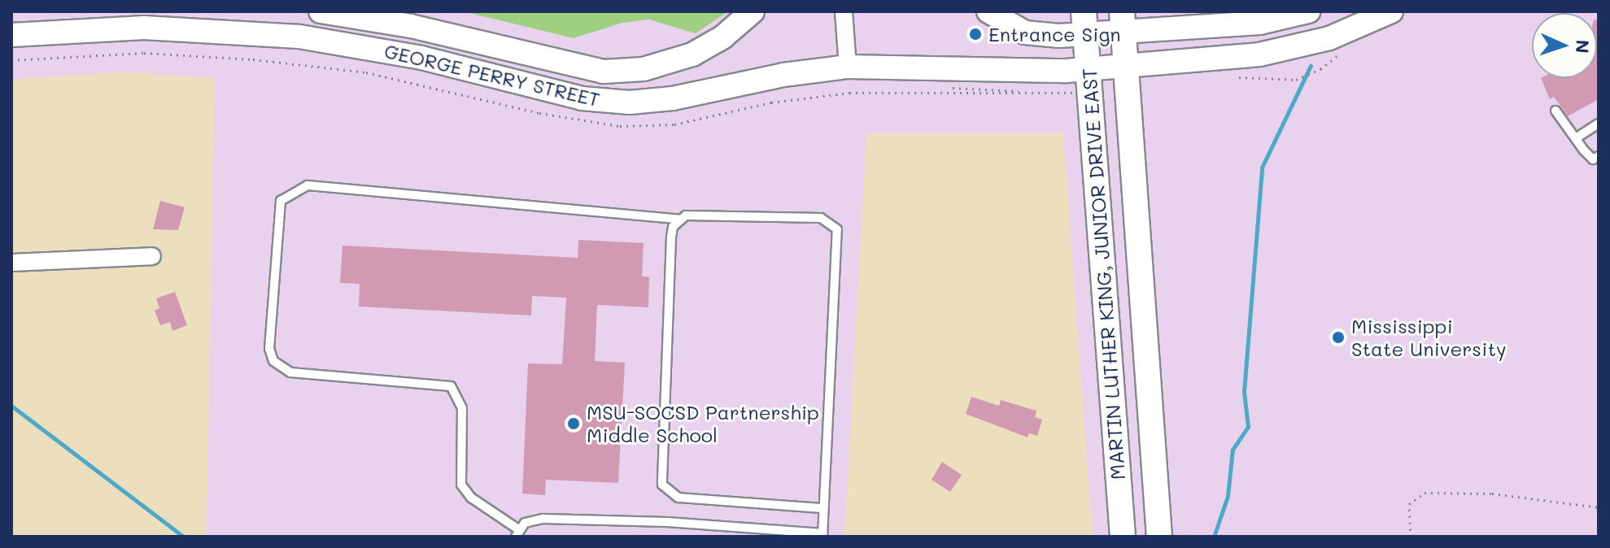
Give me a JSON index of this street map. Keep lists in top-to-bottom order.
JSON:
{
  "streets": {
    "main road": ["MARTIN LUTHER KING, JUNIOR DRIVE EAST"],
    "street": ["GEORGE PERRY STREET"]
  },
  "crossings": [
    ["GEORGE PERRY STREET", "MARTIN LUTHER KING, JUNIOR DRIVE EAST"]
  ],
  "places": ["Entrance Sign", "Mississippi State University", "MSU-SOCSD Partnership Middle School"],
  "north": "right"
}
